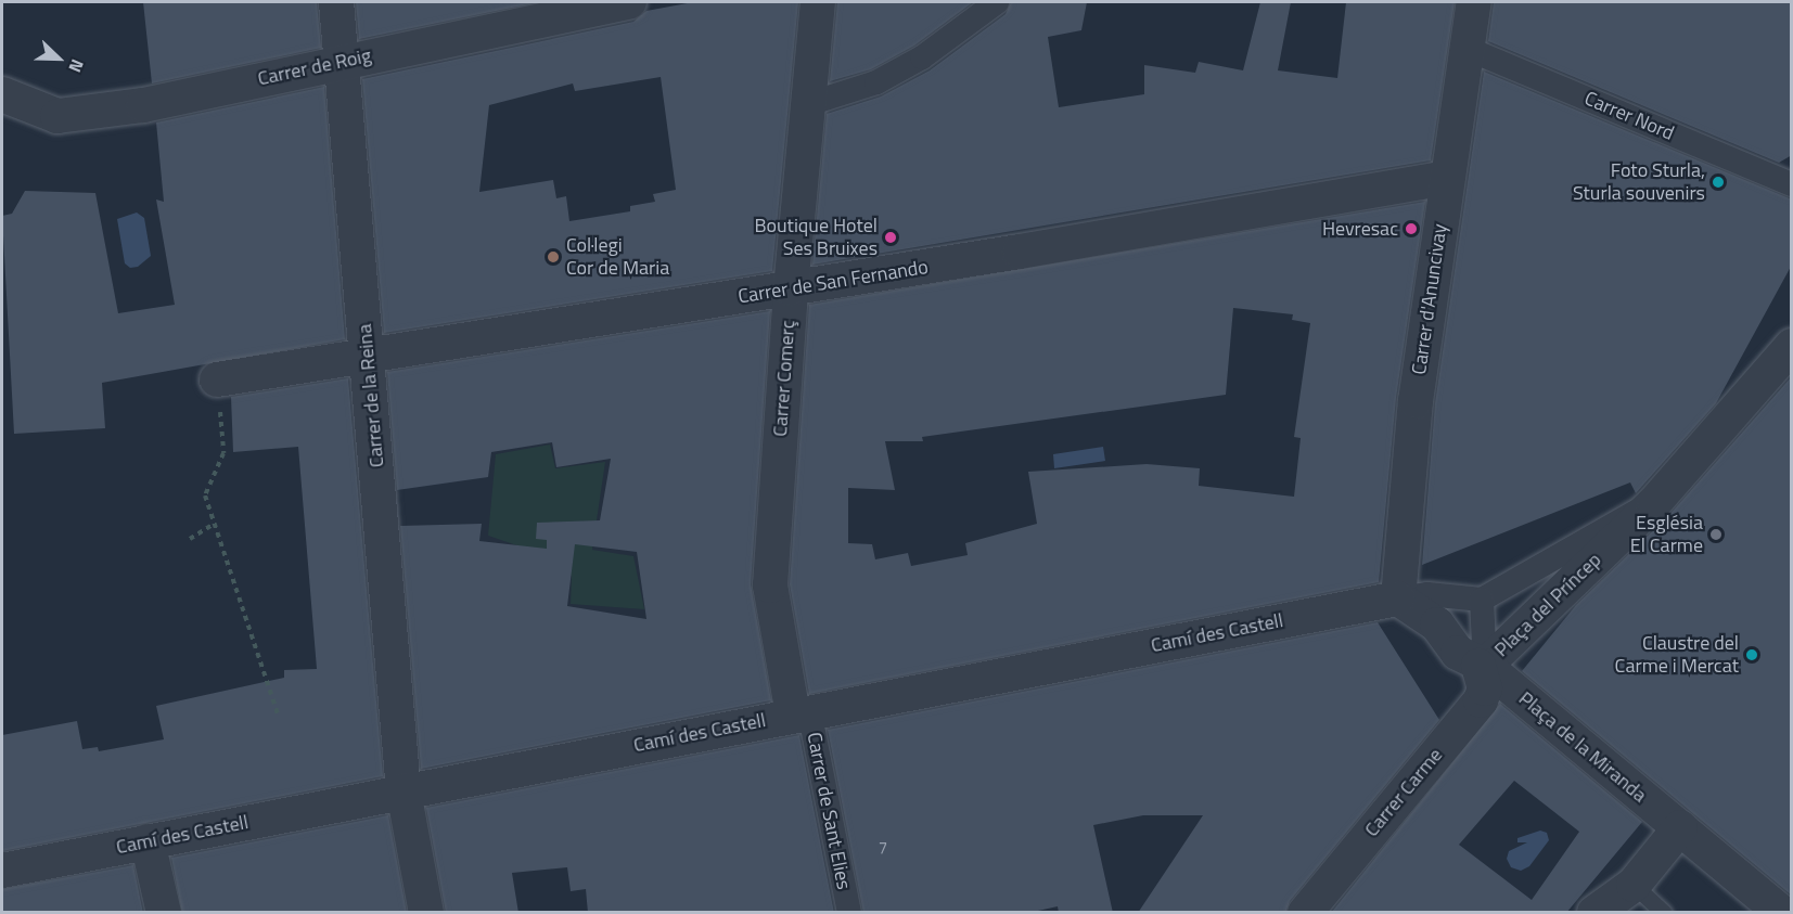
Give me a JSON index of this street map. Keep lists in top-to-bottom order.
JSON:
{
  "streets": {
    "street": [
      "Carrer de Roig",
      "Carrer Nord",
      "Carrer de San Fernando",
      "Carrer d'Anuncivay",
      "Carrer Comerç",
      "Carrer de la Reina",
      "Plaça del Príncep",
      "Camí des Castell",
      "Plaça de la Miranda",
      "Carrer Carme",
      "Carrer de Sant Elies"
    ]
  },
  "crossings": [
    ["Carrer de Roig", "Carrer de la Reina"],
    ["Carrer Nord", "Carrer d'Anuncivay"],
    ["Carrer de San Fernando", "Carrer d'Anuncivay"],
    ["Carrer de San Fernando", "Carrer Comerç"],
    ["Carrer de San Fernando", "Carrer de la Reina"],
    ["Carrer d'Anuncivay", "Plaça del Príncep"],
    ["Carrer d'Anuncivay", "Camí des Castell"],
    ["Carrer Comerç", "Camí des Castell"],
    ["Carrer Comerç", "Carrer de Sant Elies"],
    ["Carrer de la Reina", "Camí des Castell"],
    ["Plaça del Príncep", "Camí des Castell"],
    ["Plaça del Príncep", "Plaça de la Miranda"],
    ["Plaça del Príncep", "Carrer Carme"],
    ["Camí des Castell", "Carrer de Sant Elies"],
    ["Plaça de la Miranda", "Carrer Carme"]
  ],
  "places": [
    "Foto Sturla, Sturla souvenirs",
    "Hevresac",
    "Boutique Hotel Ses Bruixes",
    "Col·legi Cor de Maria",
    "Església El Carme",
    "Claustre del Carme i Mercat"
  ],
  "house_numbers": ["7"],
  "north": "bottom right"
}
